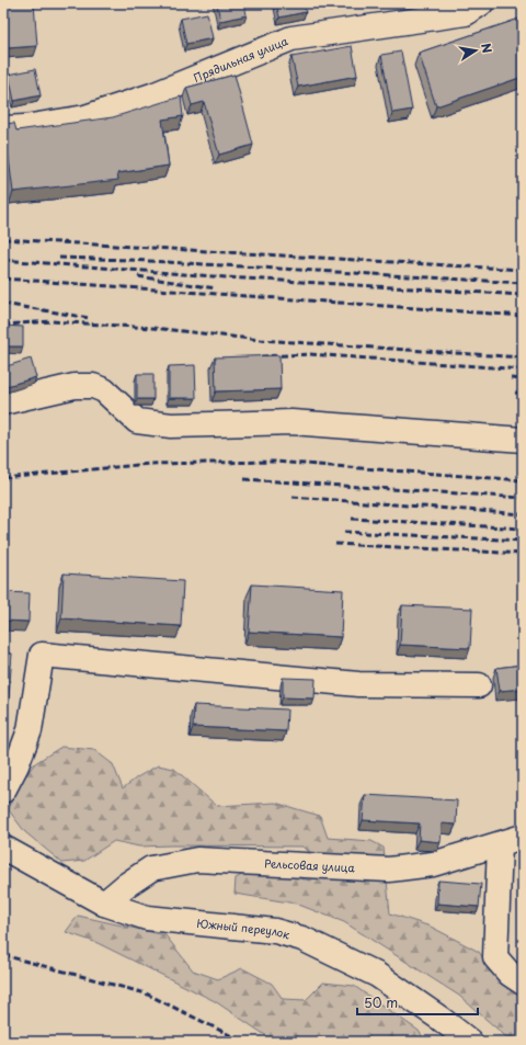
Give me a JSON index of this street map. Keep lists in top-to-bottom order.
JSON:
{
  "streets": {
    "street": ["Прядильная улица", "Рельсовая улица", "Южный переулок"]
  },
  "crossings": [
    ["Рельсовая улица", "Южный переулок"]
  ],
  "scale_bar": "50 m",
  "north": "right"
}
